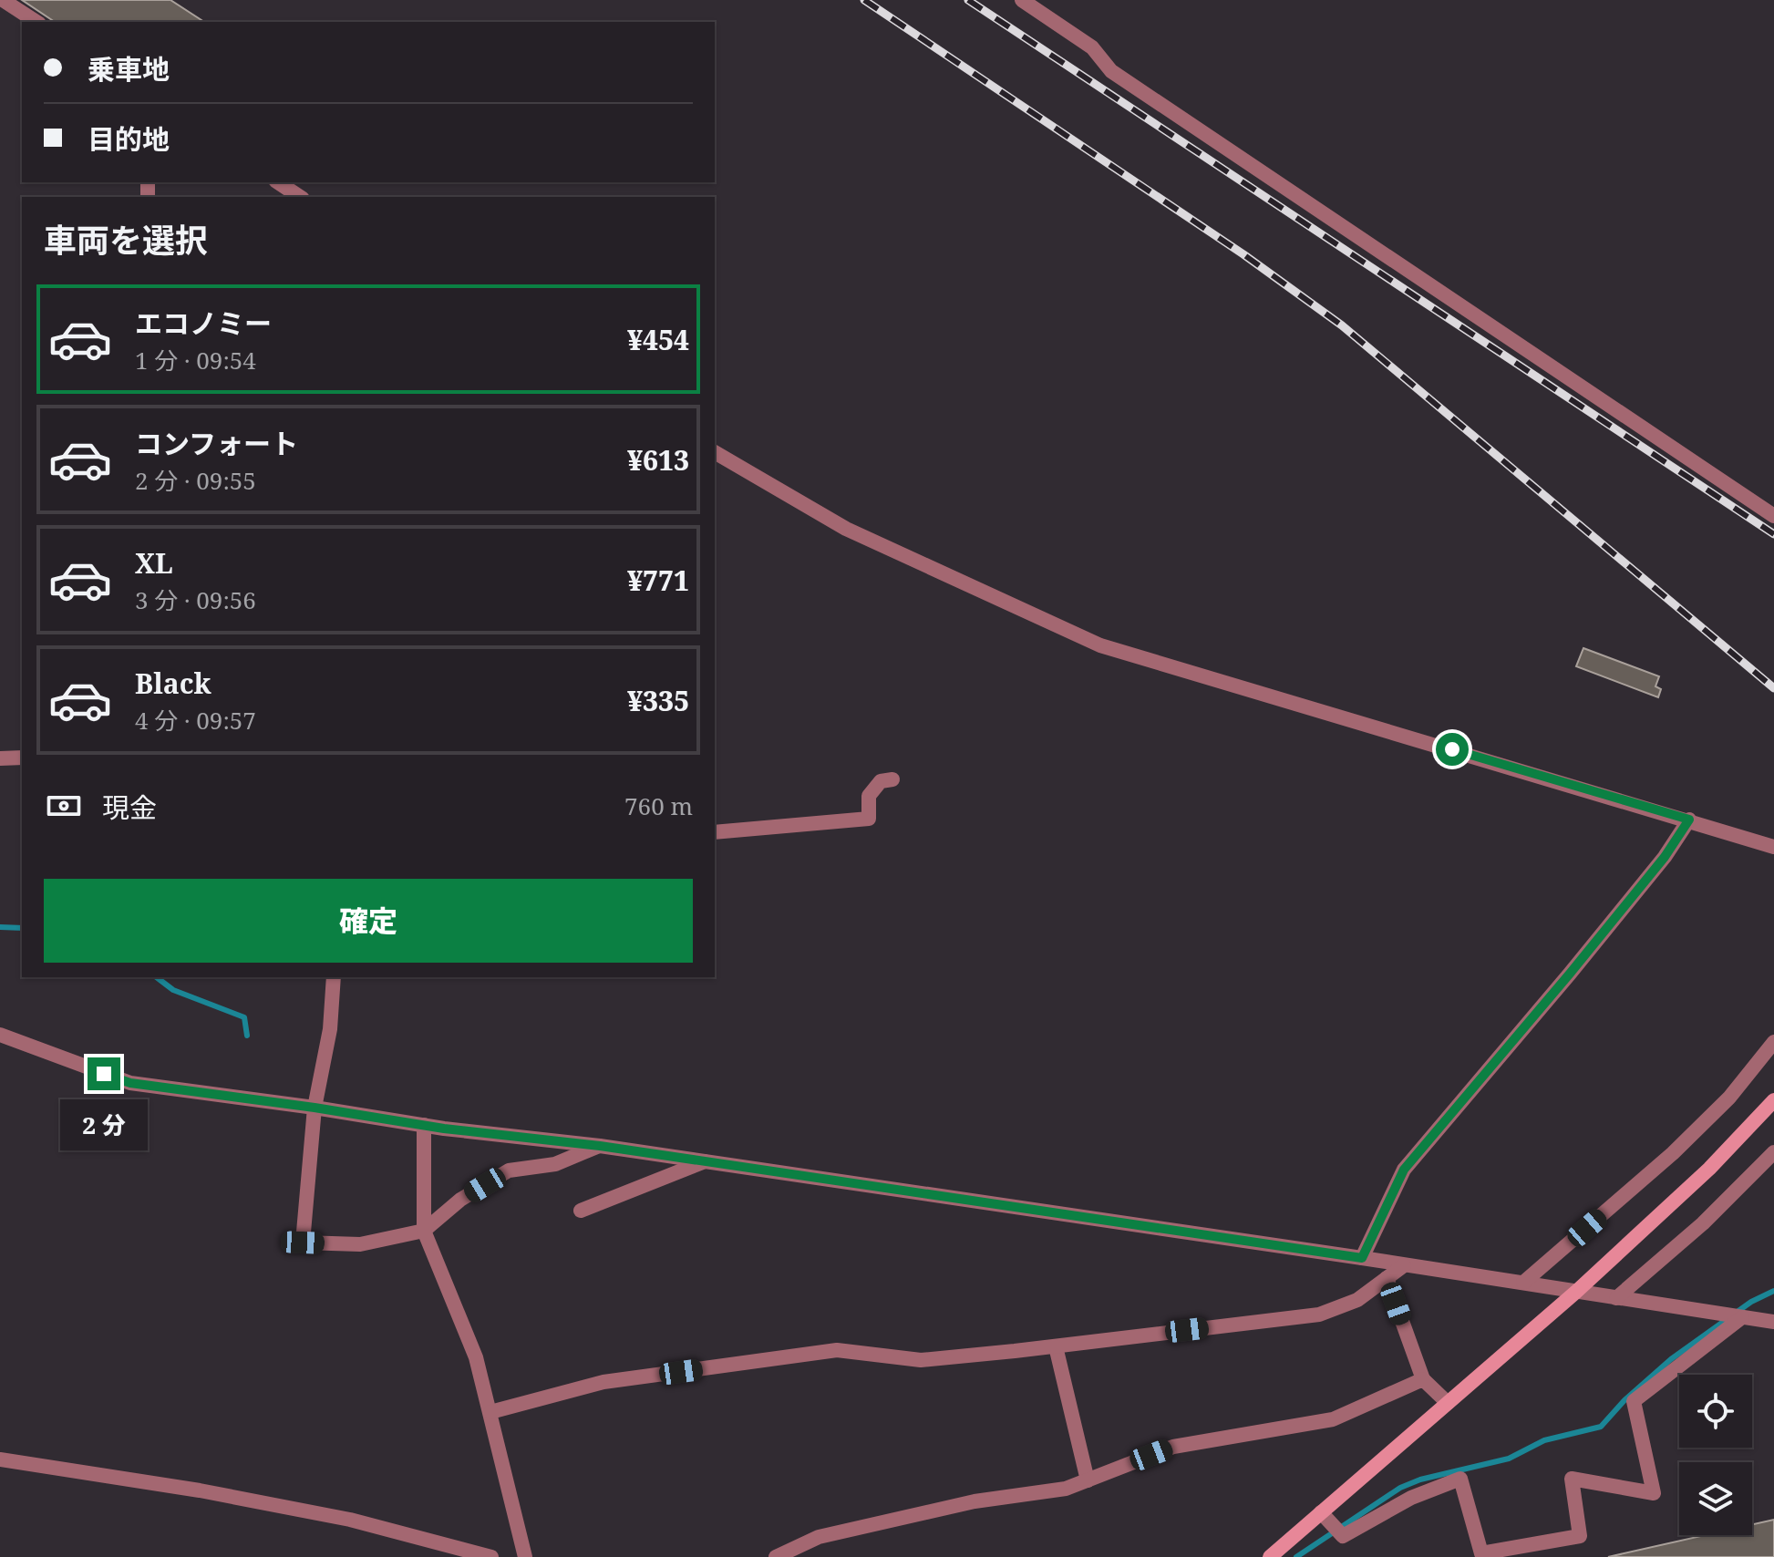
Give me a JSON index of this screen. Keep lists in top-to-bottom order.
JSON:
{
  "page": {
    "banner": ["乗車地", "目的地"],
    "heading": "車両を選択",
    "list": [
      {
        "name": "エコノミー",
        "note": "1 分 · 09:54",
        "value": "¥454"
      },
      {
        "name": "コンフォート",
        "note": "2 分 · 09:55",
        "value": "¥613"
      },
      {
        "name": "XL",
        "note": "3 分 · 09:56",
        "value": "¥771"
      },
      {
        "name": "Black",
        "note": "4 分 · 09:57",
        "value": "¥335"
      }
    ],
    "pay": ["現金", "760 m"],
    "buttons": "確定",
    "bubble": "2 分"
  }
}
